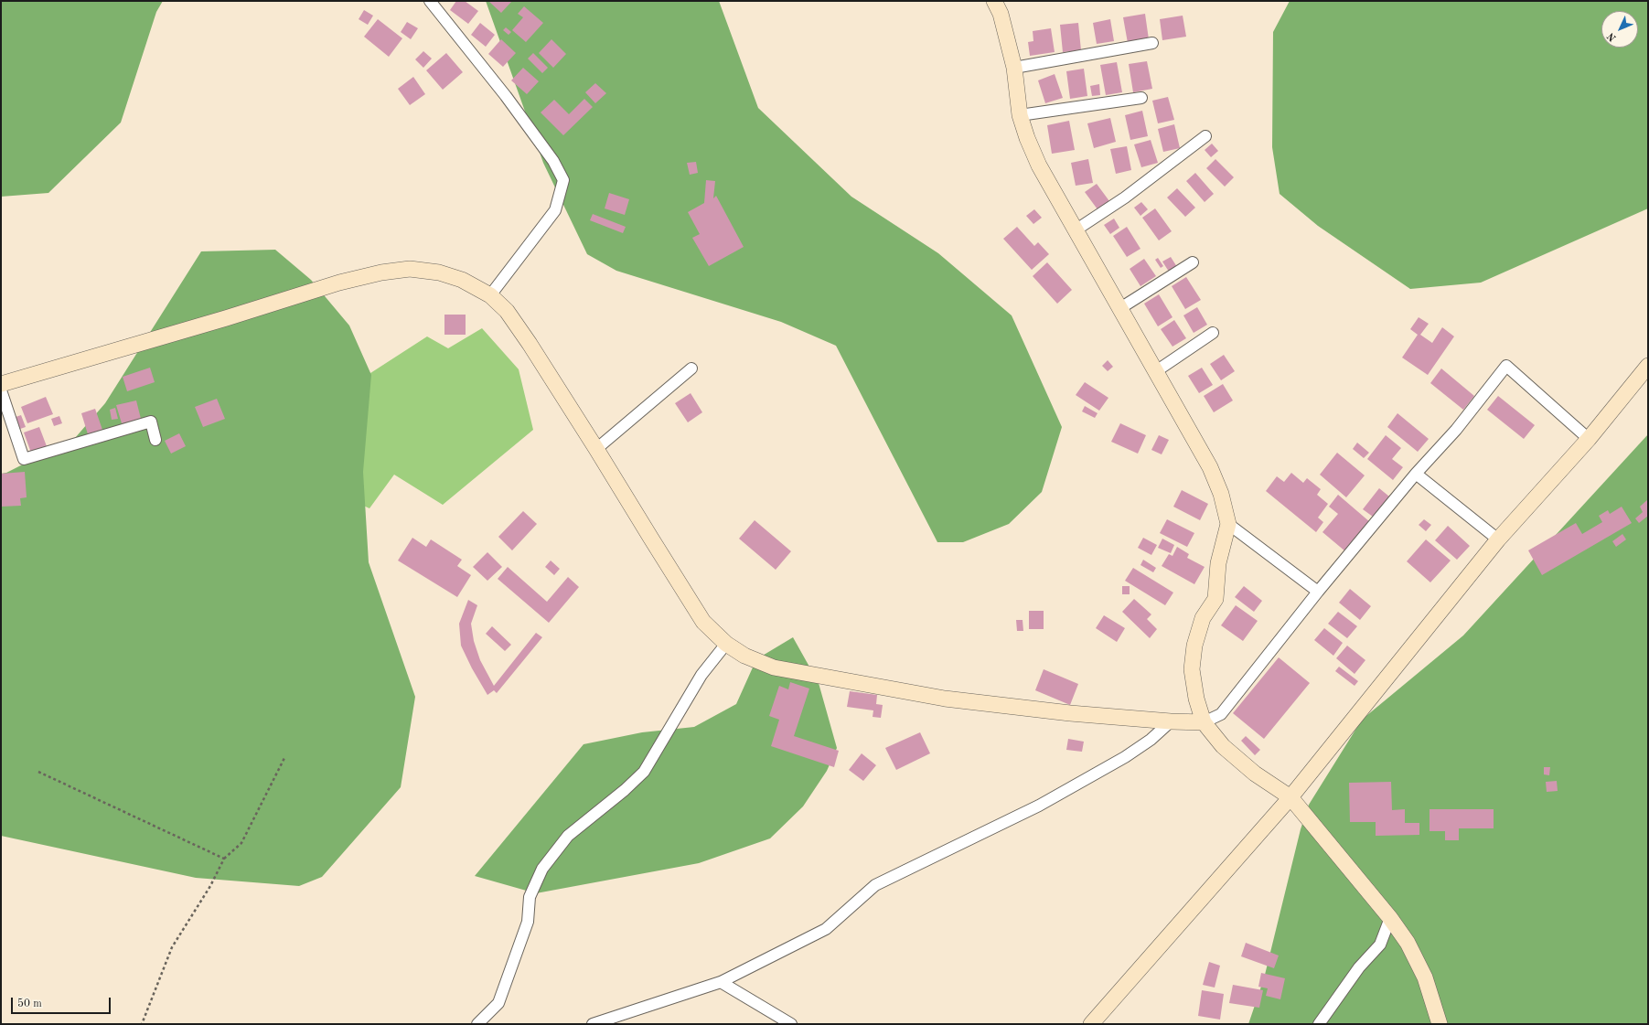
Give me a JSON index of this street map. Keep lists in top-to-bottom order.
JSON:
{
  "scale_bar": "50 m",
  "north": "bottom left"
}
